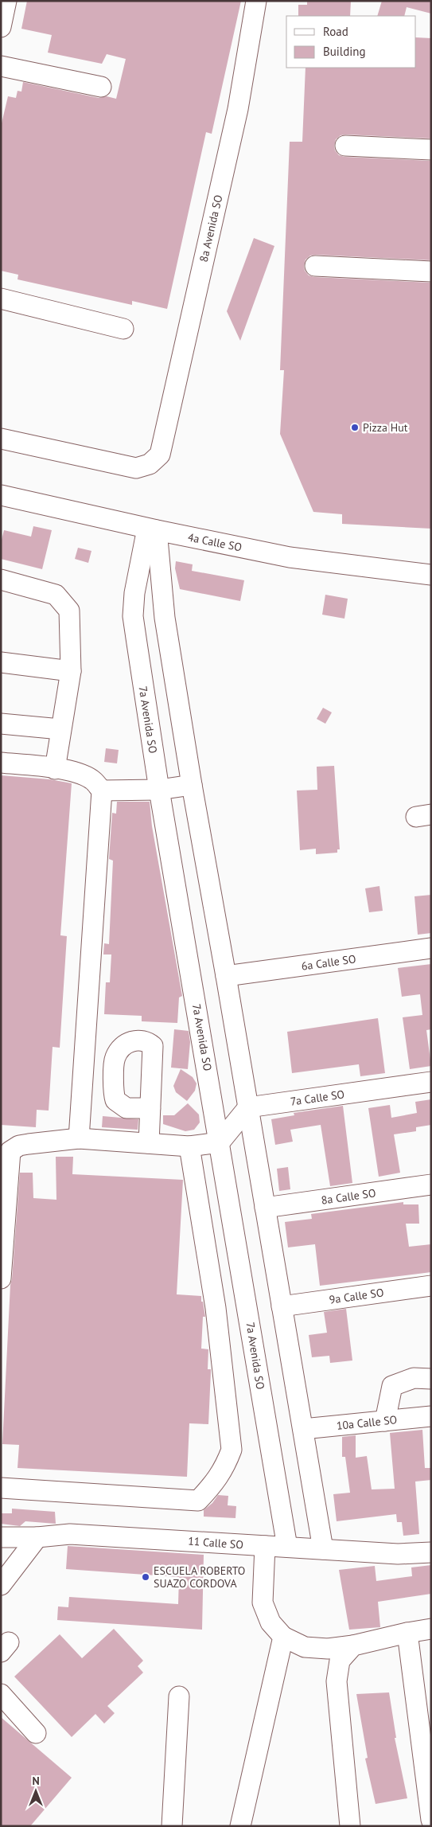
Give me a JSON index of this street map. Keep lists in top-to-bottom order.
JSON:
{
  "streets": {
    "street": [
      "8a Avenida SO",
      "4a Calle SO",
      "7a Avenida SO",
      "6a Calle SO",
      "7a Calle SO",
      "8a Calle SO",
      "9a Calle SO",
      "10a Calle SO",
      "11 Calle SO"
    ]
  },
  "crossings": [
    ["4a Calle SO", "7a Avenida SO"],
    ["7a Avenida SO", "11 Calle SO"]
  ],
  "places": ["Pizza Hut", "ESCUELA ROBERTO SUAZO CORDOVA"],
  "legend": ["Road", "Building"],
  "north": "top"
}
